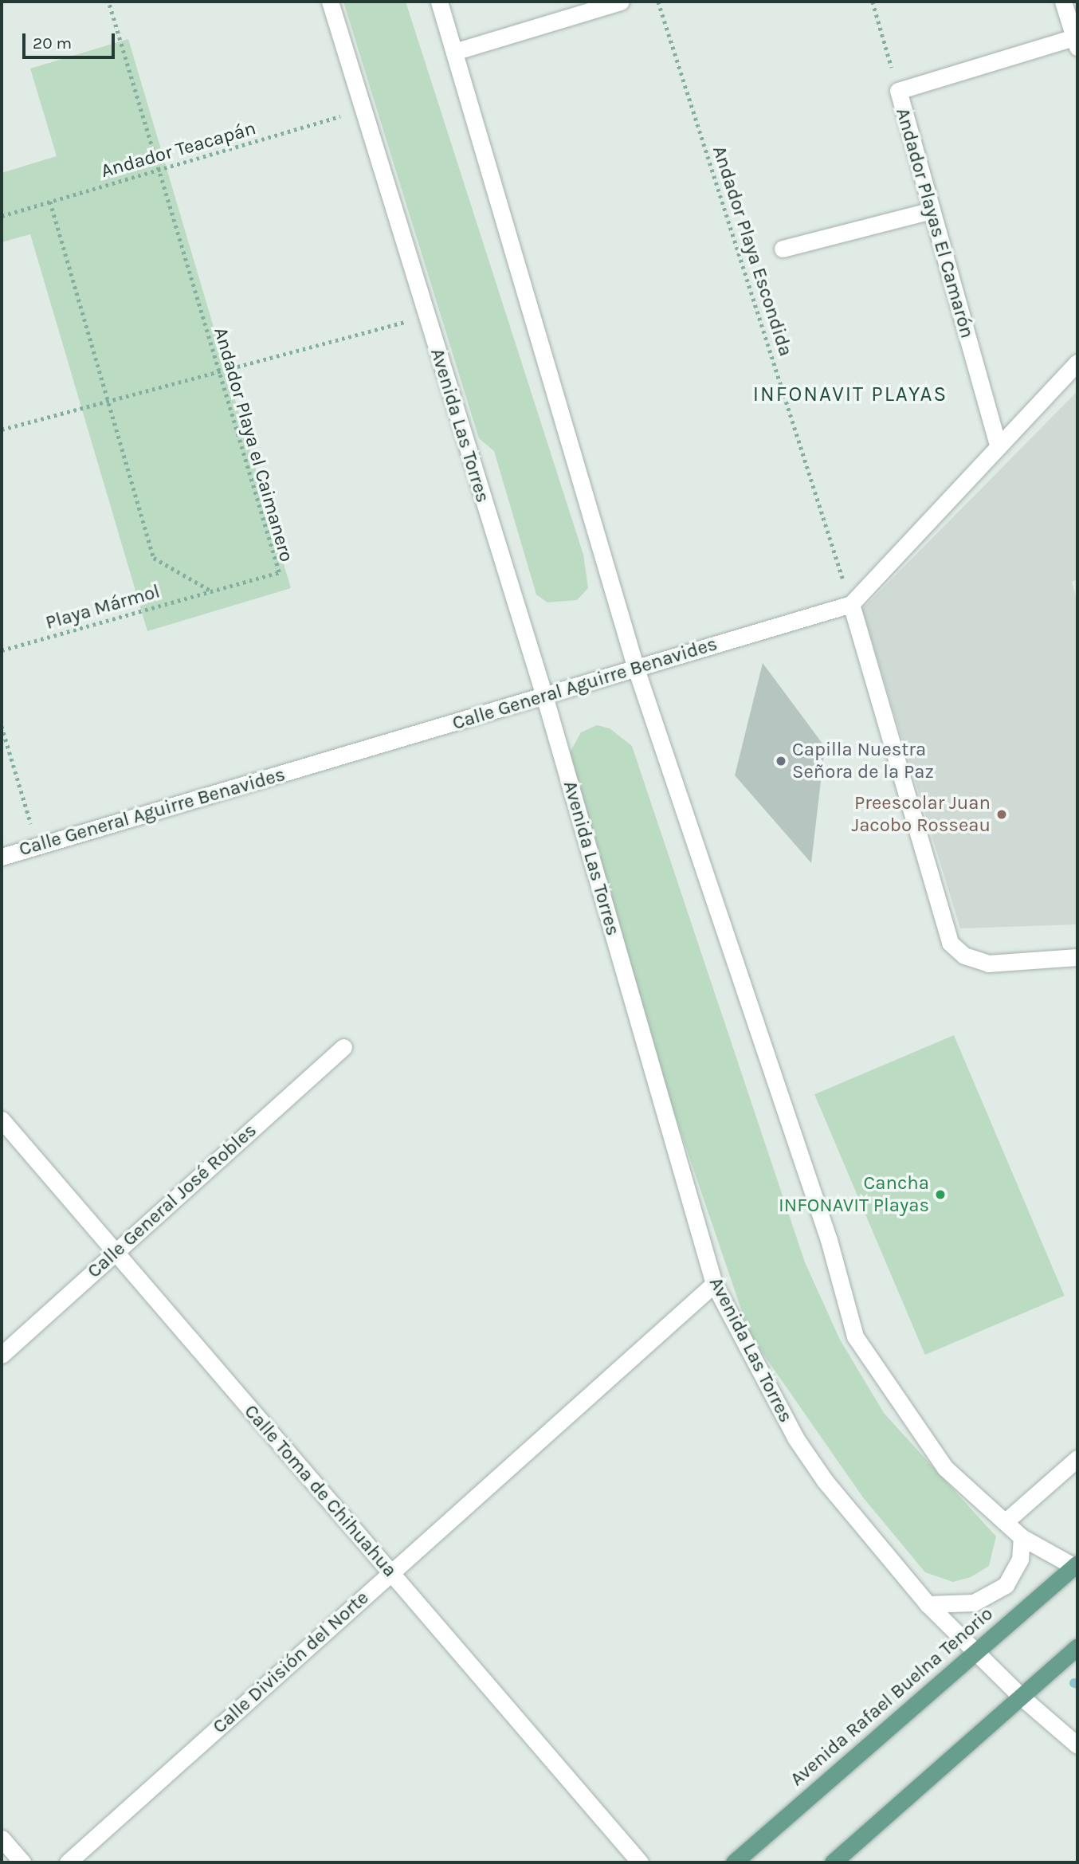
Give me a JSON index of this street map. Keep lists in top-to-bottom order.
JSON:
{
  "streets": {
    "main road": ["Avenida Rafael Buelna Tenorio"],
    "street": [
      "Andador Playas El Camarón",
      "Avenida Las Torres",
      "Calle General Aguirre Benavides",
      "Calle General José Robles",
      "Calle Toma de Chihuahua",
      "Calle División del Norte"
    ],
    "path": [
      "Andador Teacapán",
      "Andador Playa Escondida",
      "Andador Playa el Caimanero",
      "Playa Mármol"
    ]
  },
  "crossings": [
    ["Andador Teacapán", "Avenida Las Torres"],
    ["Andador Teacapán", "Andador Playa el Caimanero"],
    ["Andador Playa Escondida", "Calle General Aguirre Benavides"],
    ["Avenida Las Torres", "Calle General Aguirre Benavides"],
    ["Avenida Las Torres", "Calle División del Norte"],
    ["Avenida Las Torres", "Avenida Rafael Buelna Tenorio"],
    ["Andador Playa el Caimanero", "Playa Mármol"],
    ["Calle General José Robles", "Calle Toma de Chihuahua"],
    ["Calle Toma de Chihuahua", "Calle División del Norte"]
  ],
  "districts": ["INFONAVIT PLAYAS"],
  "places": ["Capilla Nuestra Señora de la Paz", "Preescolar Juan Jacobo Rosseau", "Cancha INFONAVIT Playas"],
  "scale_bar": "20 m"
}
